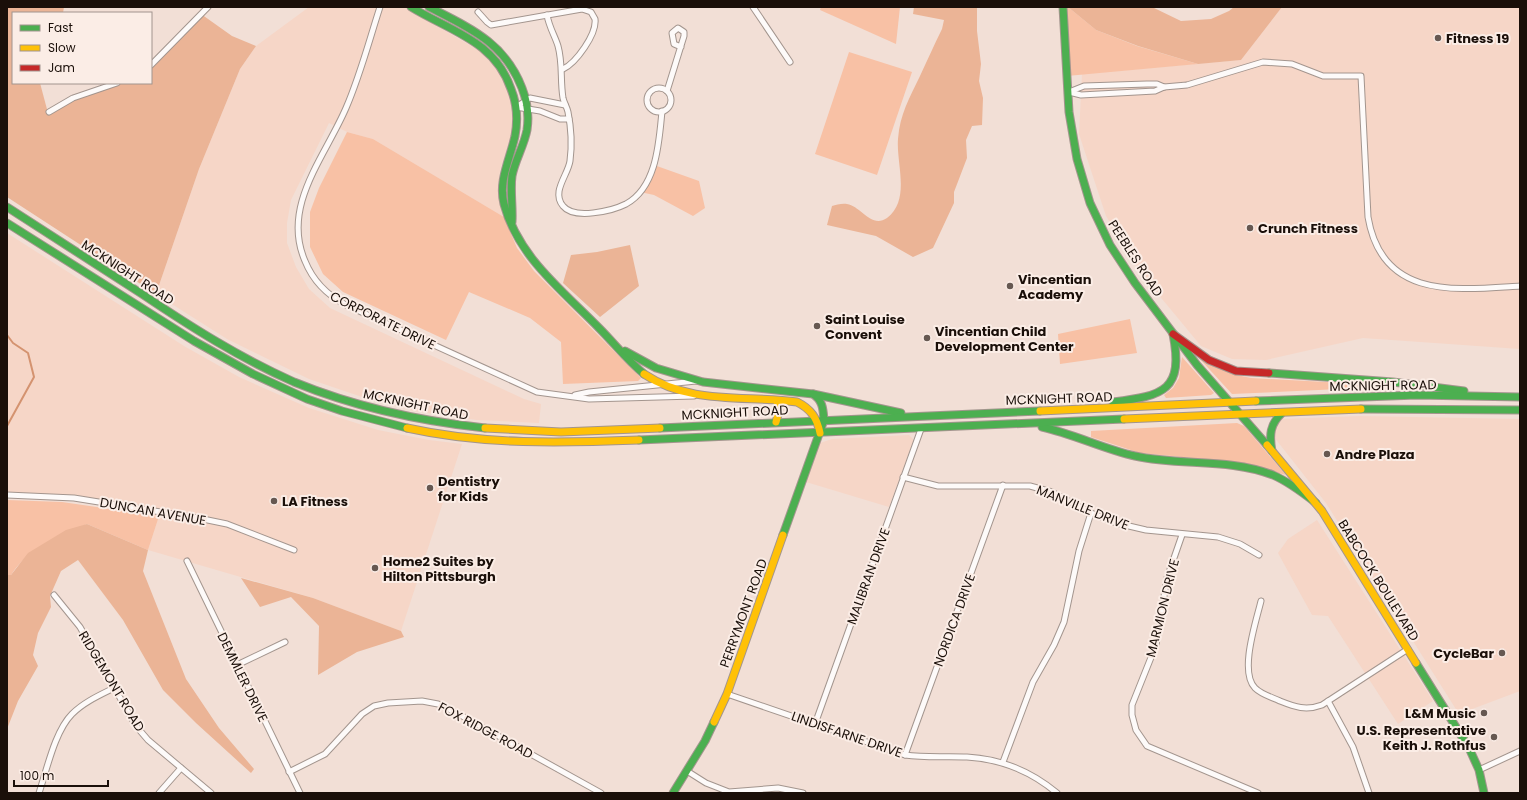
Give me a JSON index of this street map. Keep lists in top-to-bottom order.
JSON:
{
  "streets": {
    "main road": [
      "PEEBLES ROAD",
      "MCKNIGHT ROAD",
      "BABCOCK BOULEVARD",
      "PERRYMONT ROAD"
    ],
    "street": [
      "CORPORATE DRIVE",
      "MANVILLE DRIVE",
      "DUNCAN AVENUE",
      "MALIBRAN DRIVE",
      "MARMION DRIVE",
      "NORDICA DRIVE",
      "DEMMLER DRIVE",
      "RIDGEMONT ROAD",
      "FOX RIDGE ROAD",
      "LINDISFARNE DRIVE"
    ]
  },
  "crossings": [
    ["PEEBLES ROAD", "MCKNIGHT ROAD"],
    ["PEEBLES ROAD", "BABCOCK BOULEVARD"],
    ["MCKNIGHT ROAD", "MALIBRAN DRIVE"],
    ["MCKNIGHT ROAD", "BABCOCK BOULEVARD"],
    ["MCKNIGHT ROAD", "PERRYMONT ROAD"],
    ["MANVILLE DRIVE", "MALIBRAN DRIVE"],
    ["MANVILLE DRIVE", "MARMION DRIVE"],
    ["MANVILLE DRIVE", "NORDICA DRIVE"],
    ["MALIBRAN DRIVE", "LINDISFARNE DRIVE"],
    ["PERRYMONT ROAD", "LINDISFARNE DRIVE"],
    ["NORDICA DRIVE", "LINDISFARNE DRIVE"],
    ["DEMMLER DRIVE", "FOX RIDGE ROAD"]
  ],
  "places": [
    "Fitness 19",
    "Crunch Fitness",
    "Vincentian Academy",
    "Saint Louise Convent",
    "Vincentian Child Development Center",
    "Andre Plaza",
    "Dentistry for Kids",
    "LA Fitness",
    "Home2 Suites by Hilton Pittsburgh",
    "CycleBar",
    "L&M Music",
    "U.S. Representative Keith J. Rothfus"
  ],
  "legend": ["Fast", "Slow", "Jam"],
  "scale_bar": "100 m"
}
